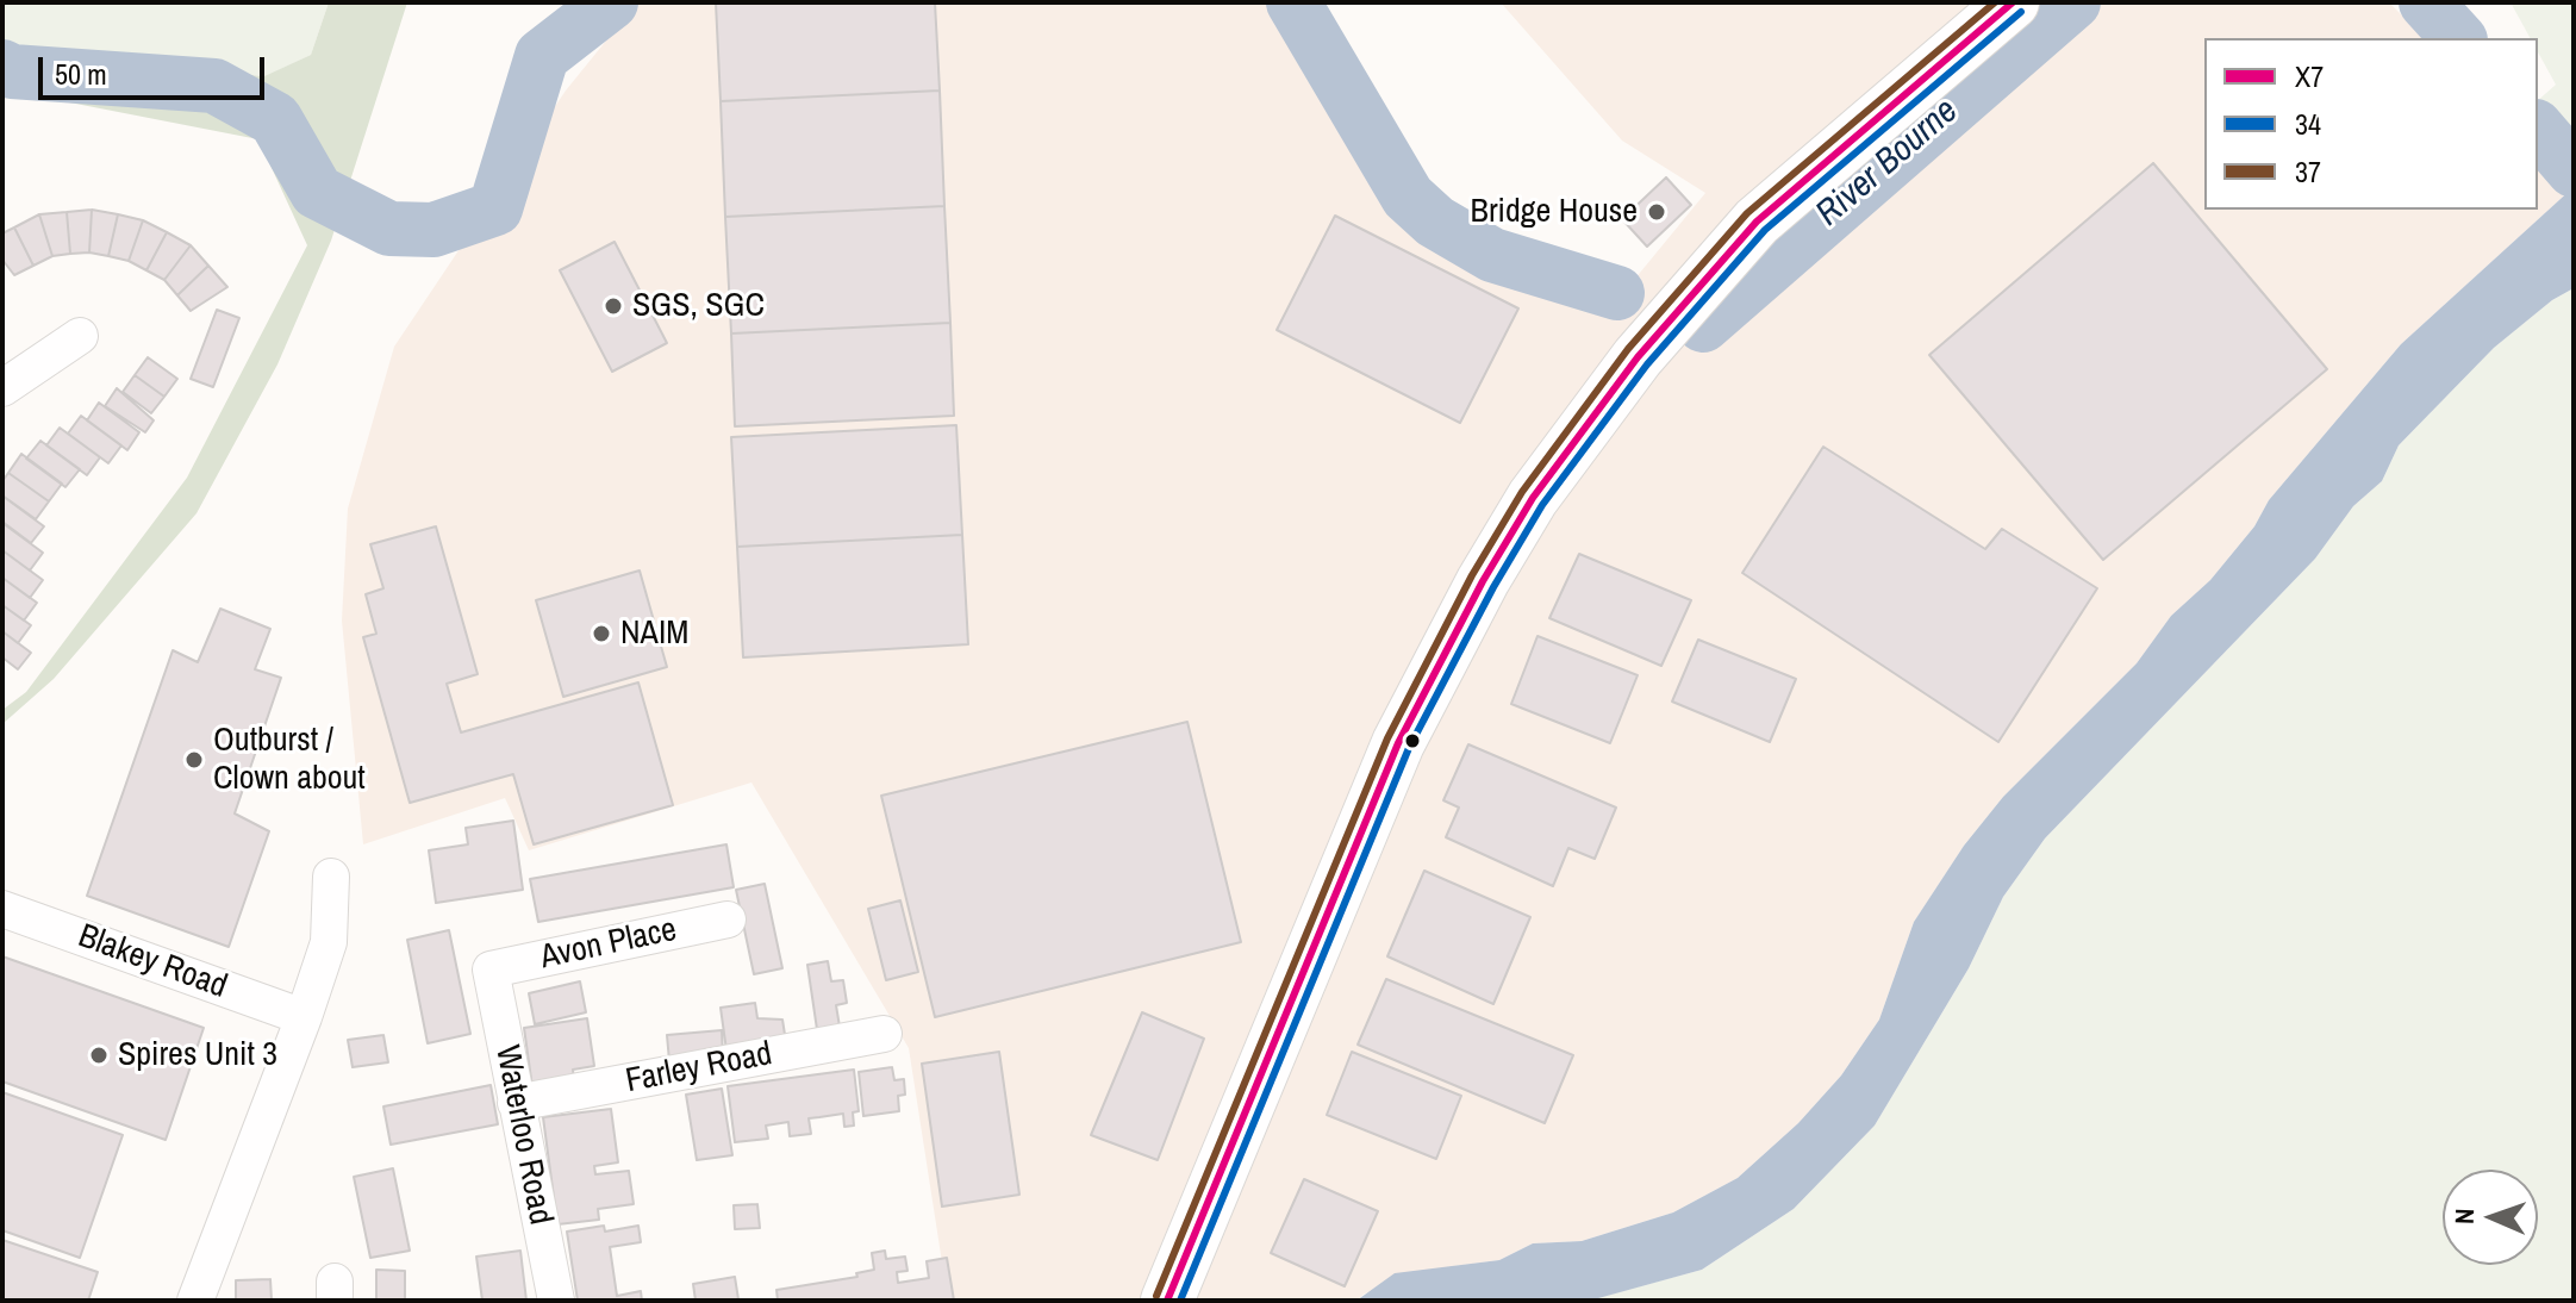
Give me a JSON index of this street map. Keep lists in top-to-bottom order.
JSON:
{
  "streets": {
    "street": [
      "Avon Place",
      "Blakey Road",
      "Farley Road",
      "Waterloo Road"
    ]
  },
  "crossings": [
    ["Avon Place", "Waterloo Road"],
    ["Farley Road", "Waterloo Road"]
  ],
  "water": ["River Bourne"],
  "places": [
    "Bridge House",
    "SGS, SGC",
    "NAIM",
    "Outburst / Clown about",
    "Spires Unit 3"
  ],
  "lines": ["transit line X7", "transit line 37", "transit line 34"],
  "legend": ["X7", "34", "37"],
  "scale_bar": "50 m",
  "north": "left"
}
